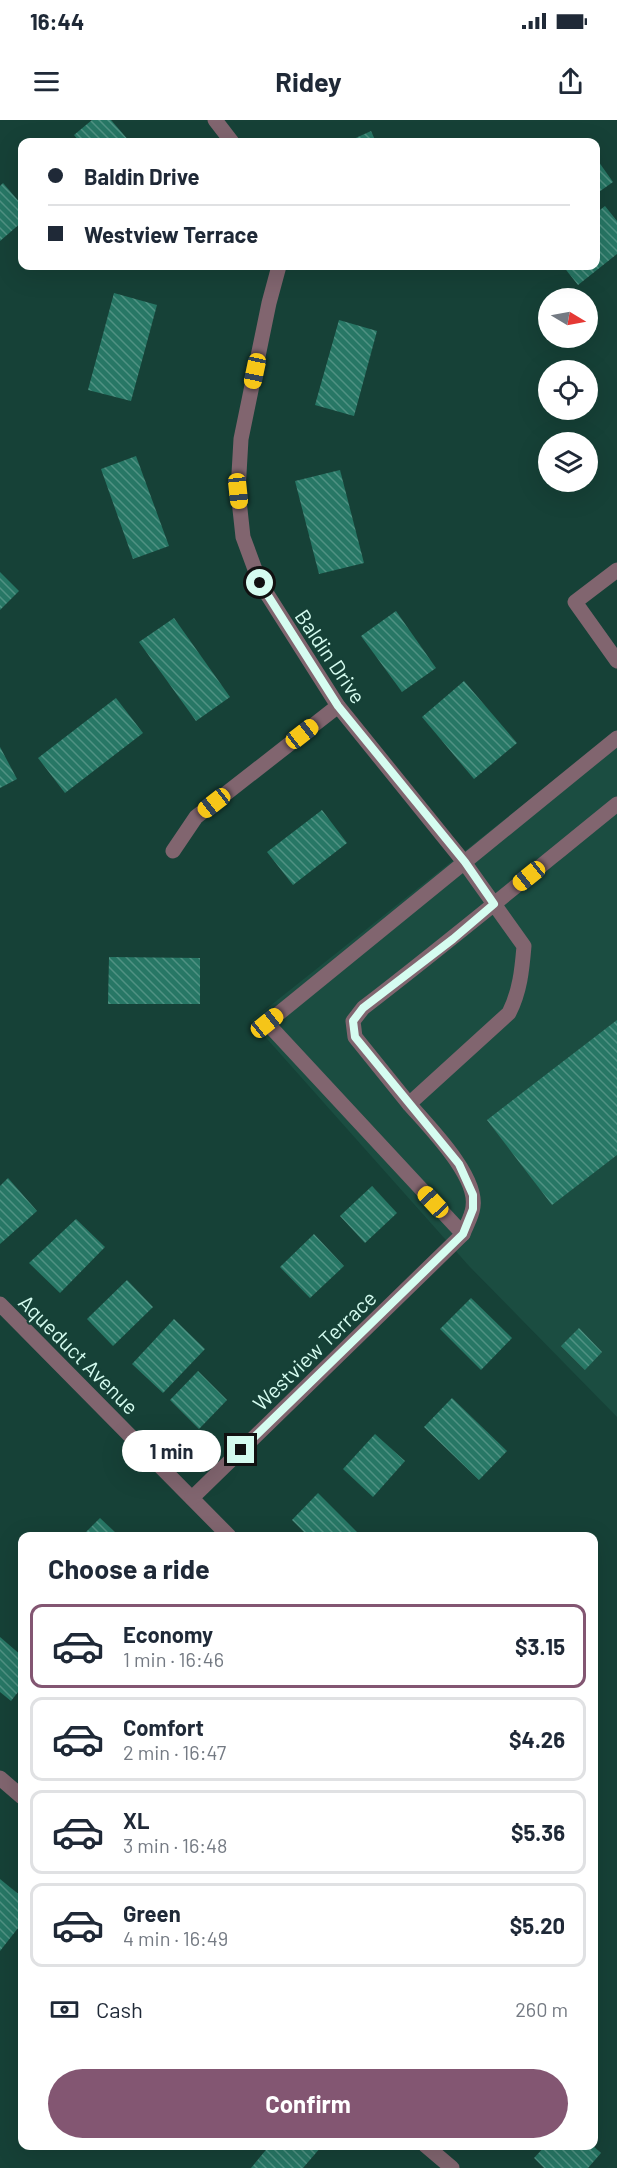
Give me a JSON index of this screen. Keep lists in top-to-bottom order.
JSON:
{
  "streets": {
    "street": ["Baldin Drive", "Westview Terrace", "Aqueduct Avenue"]
  },
  "crossings": [
    ["Westview Terrace", "Aqueduct Avenue"]
  ],
  "north": "right",
  "page": {
    "status": "16:44",
    "header": "Ridey",
    "banner": ["Baldin Drive", "Westview Terrace"],
    "bubble": "1 min",
    "heading": "Choose a ride",
    "list": [
      {
        "name": "Economy",
        "note": "1 min · 16:46",
        "value": "$3.15"
      },
      {
        "name": "Comfort",
        "note": "2 min · 16:47",
        "value": "$4.26"
      },
      {
        "name": "XL",
        "note": "3 min · 16:48",
        "value": "$5.36"
      },
      {
        "name": "Green",
        "note": "4 min · 16:49",
        "value": "$5.20"
      }
    ],
    "pay": ["Cash", "260 m"],
    "buttons": "Confirm"
  }
}
